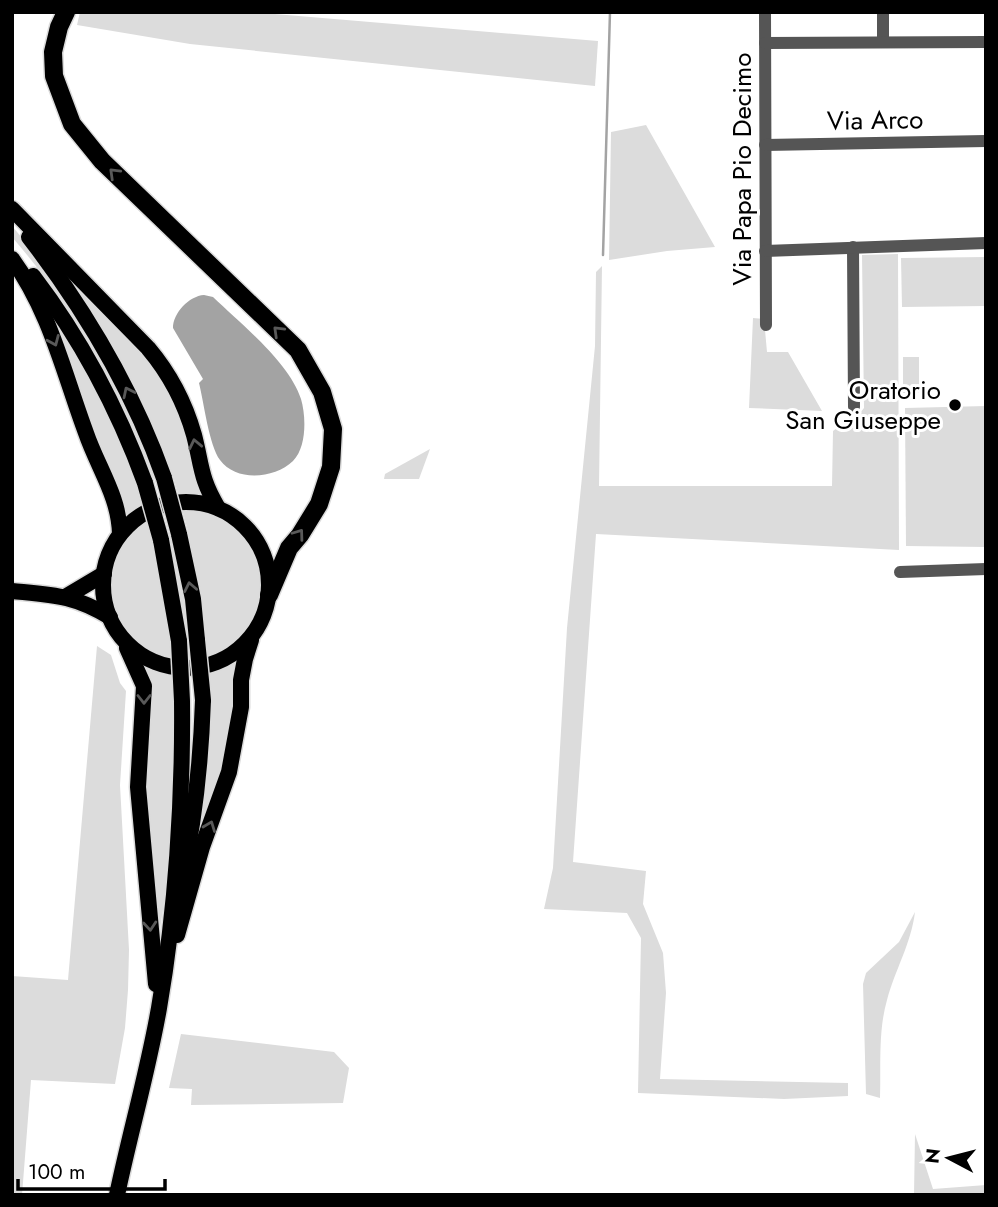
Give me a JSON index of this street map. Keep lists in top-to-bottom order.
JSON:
{
  "streets": {
    "street": ["Via Arco", "Via Papa Pio Decimo"]
  },
  "crossings": [
    ["Via Arco", "Via Papa Pio Decimo"]
  ],
  "places": ["Oratorio San Giuseppe"],
  "scale_bar": "100 m",
  "north": "left"
}
